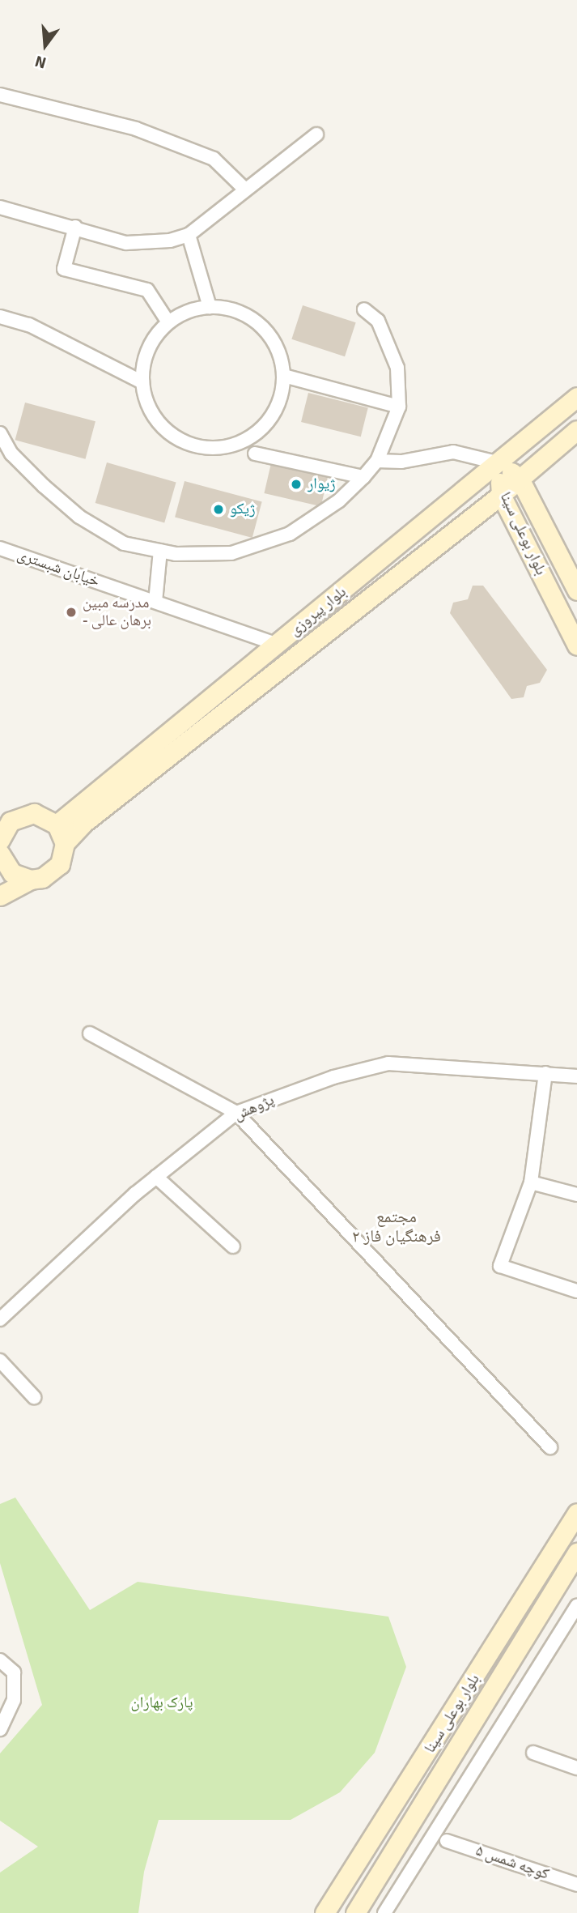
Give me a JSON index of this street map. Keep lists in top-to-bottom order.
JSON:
{
  "streets": {
    "street": [
      "بلوار بوعلی سینا",
      "خیابان شبستری",
      "بلوار پیروزی",
      "پژوهش",
      "کوچه شمس ۵"
    ]
  },
  "crossings": [
    ["بلوار بوعلی سینا", "بلوار پیروزی"],
    ["خیابان شبستری", "بلوار پیروزی"]
  ],
  "districts": ["مجتمع فرهنگیان فاز ۲"],
  "parks": ["پارک بهاران"],
  "places": ["ژیوار", "ژیکو", "مدرسه مبین - برهان عالی"],
  "north": "bottom"
}
